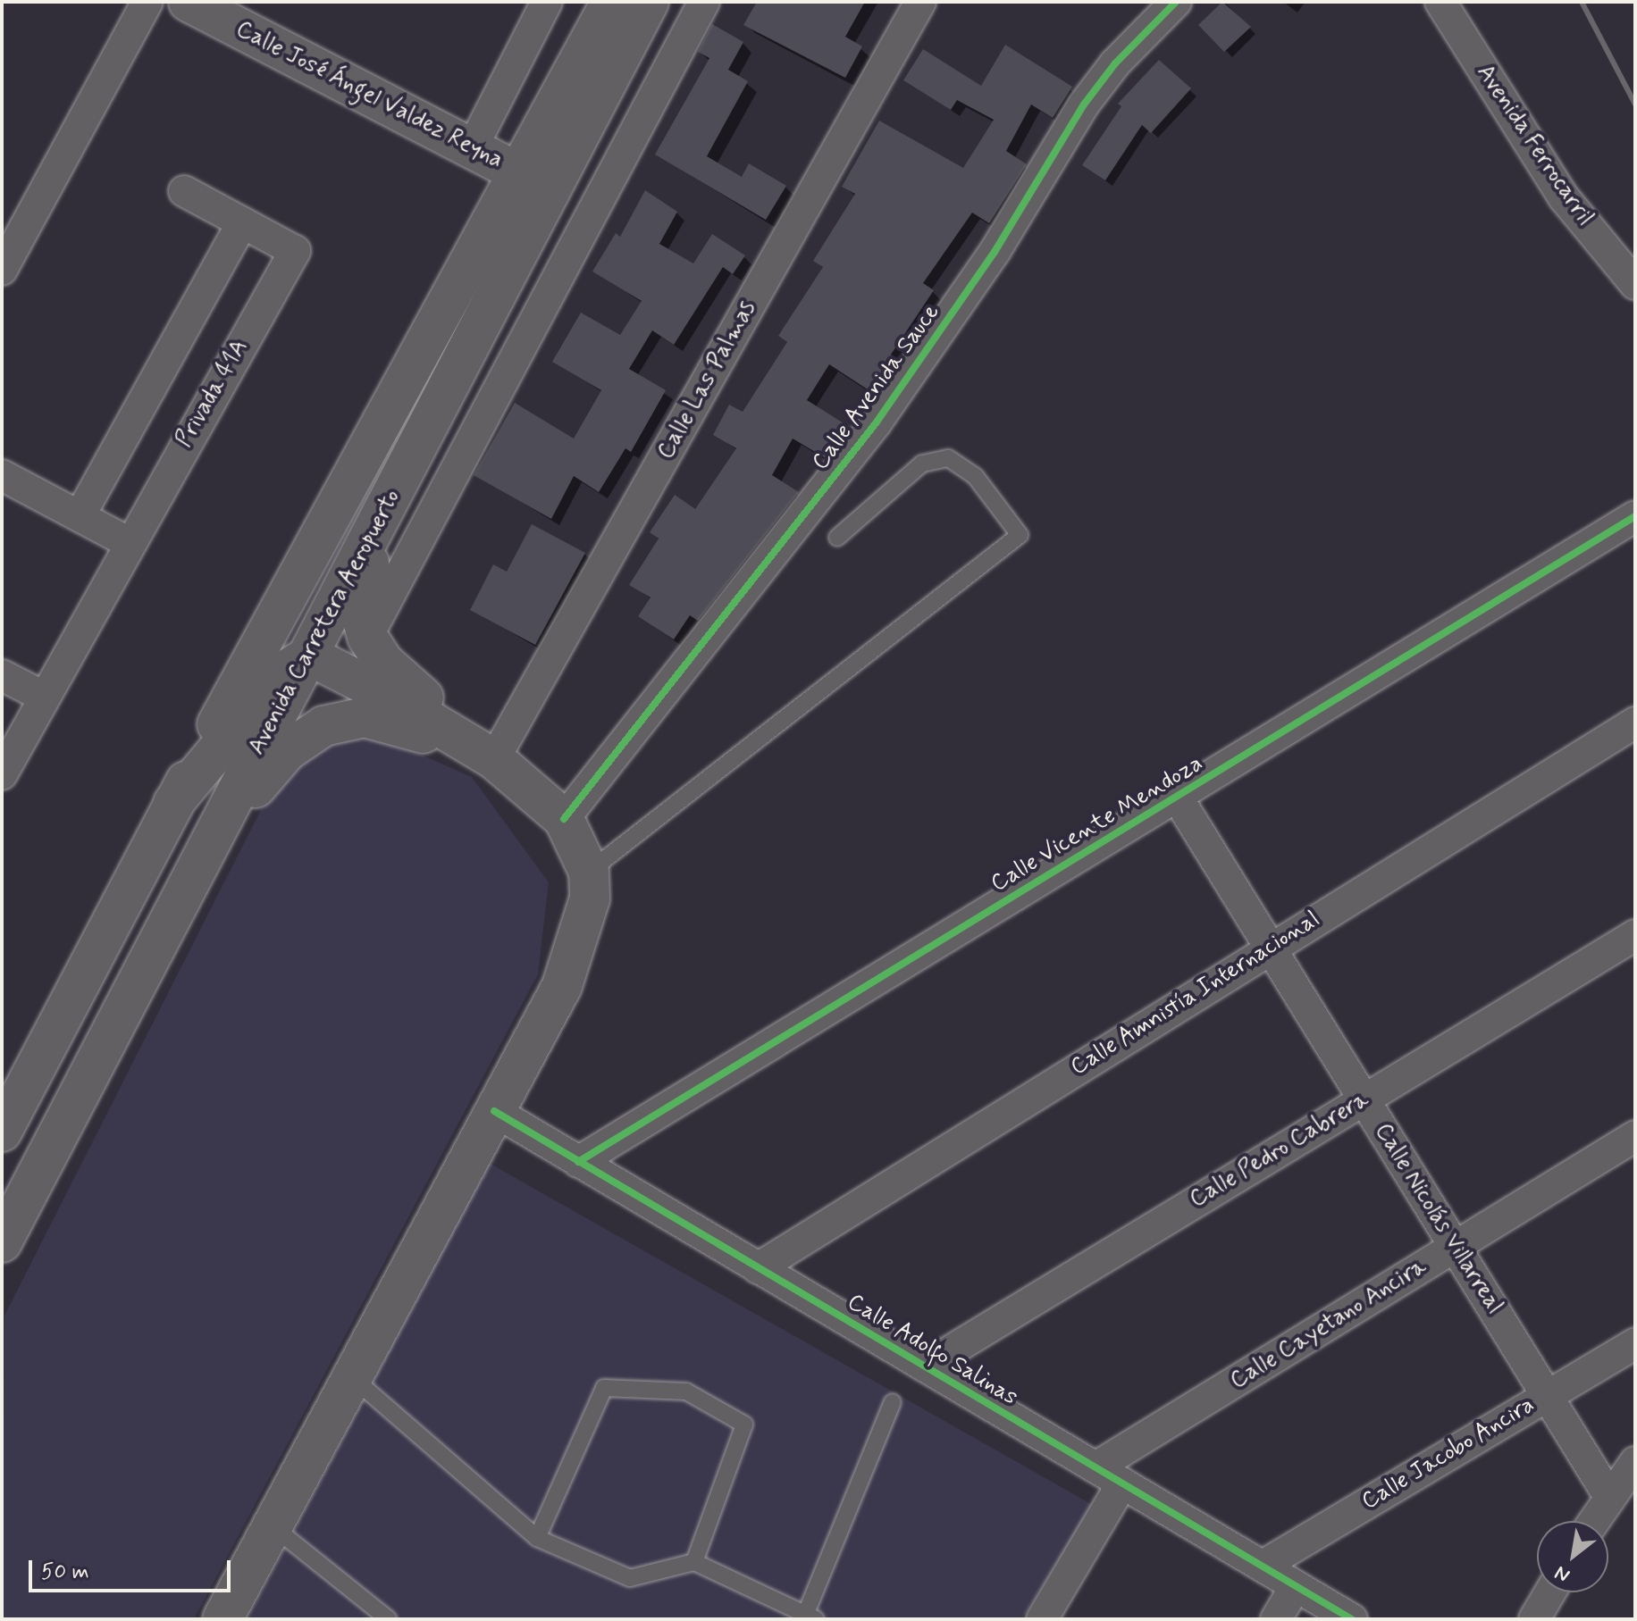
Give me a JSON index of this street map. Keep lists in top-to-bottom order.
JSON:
{
  "streets": {
    "main road": ["Calle José Ángel Valdez Reyna", "Avenida Carretera Aeropuerto"],
    "street": [
      "Avenida Ferrocarril",
      "Calle Las Palmas",
      "Calle Avenida Sauce",
      "Privada 41A",
      "Calle Vicente Mendoza",
      "Calle Amnistía Internacional",
      "Calle Pedro Cabrera",
      "Calle Nicolás Villarreal",
      "Calle Cayetano Ancira",
      "Calle Adolfo Salinas",
      "Calle Jacobo Ancira"
    ]
  },
  "crossings": [
    ["Calle José Ángel Valdez Reyna", "Avenida Carretera Aeropuerto"],
    ["Calle Vicente Mendoza", "Calle Nicolás Villarreal"],
    ["Calle Vicente Mendoza", "Calle Adolfo Salinas"],
    ["Calle Amnistía Internacional", "Calle Nicolás Villarreal"],
    ["Calle Amnistía Internacional", "Calle Adolfo Salinas"],
    ["Calle Pedro Cabrera", "Calle Nicolás Villarreal"],
    ["Calle Pedro Cabrera", "Calle Adolfo Salinas"],
    ["Calle Nicolás Villarreal", "Calle Cayetano Ancira"],
    ["Calle Nicolás Villarreal", "Calle Jacobo Ancira"],
    ["Calle Cayetano Ancira", "Calle Adolfo Salinas"],
    ["Calle Adolfo Salinas", "Calle Jacobo Ancira"]
  ],
  "scale_bar": "50 m",
  "north": "bottom left"
}
